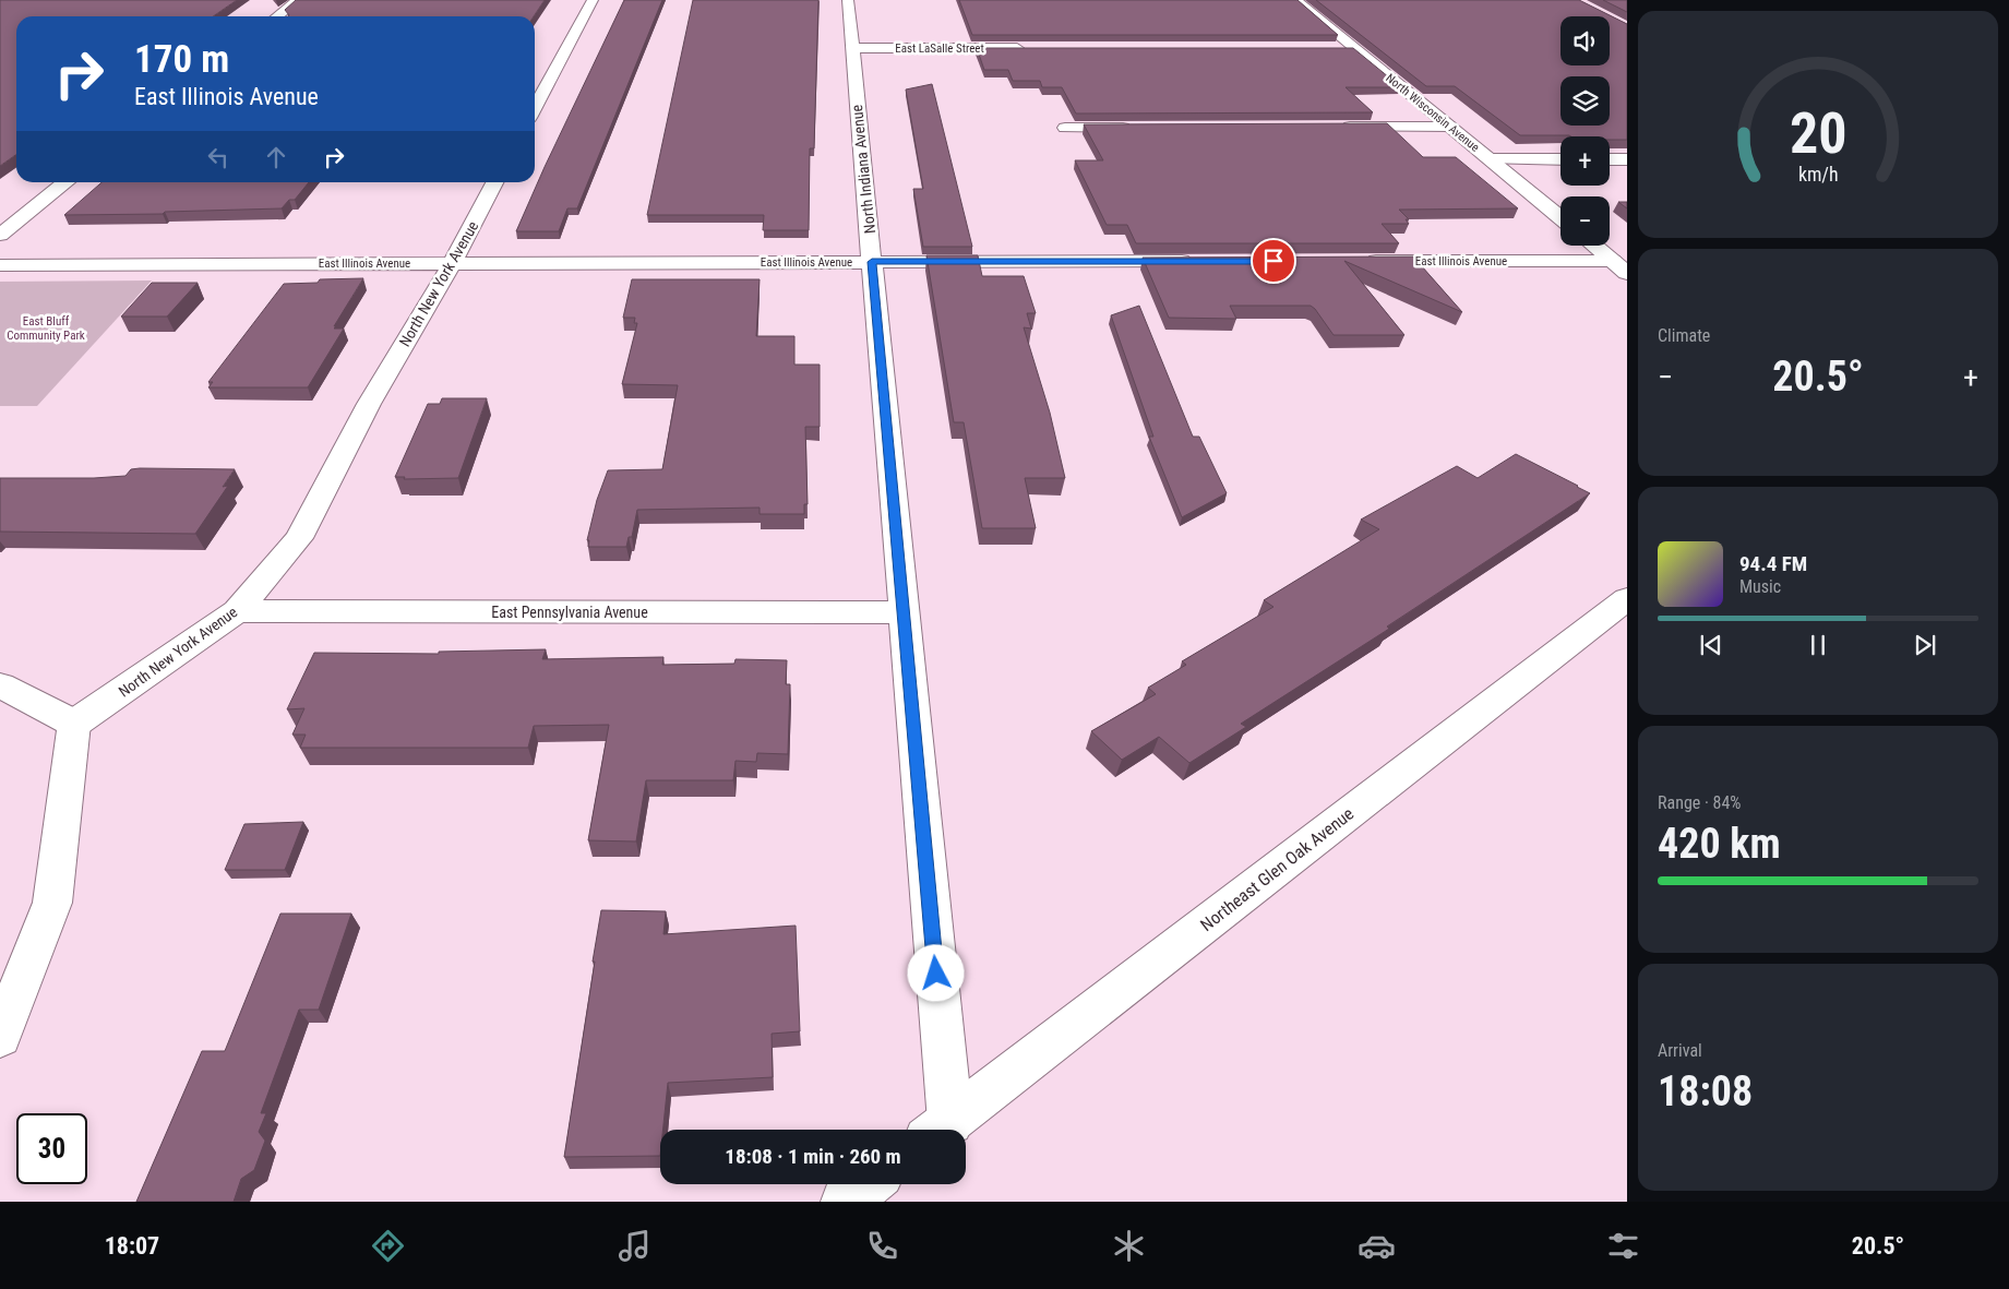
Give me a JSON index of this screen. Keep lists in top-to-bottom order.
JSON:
{
  "streets": {
    "street": [
      "East LaSalle Street",
      "North Wisconsin Avenue",
      "North Indiana Avenue",
      "East Illinois Avenue",
      "North New York Avenue",
      "East Pennsylvania Avenue",
      "Northeast Glen Oak Avenue"
    ]
  },
  "crossings": [
    ["East LaSalle Street", "North Indiana Avenue"],
    ["North Indiana Avenue", "East Illinois Avenue"],
    ["North Indiana Avenue", "East Pennsylvania Avenue"],
    ["East Illinois Avenue", "North New York Avenue"],
    ["North New York Avenue", "East Pennsylvania Avenue"]
  ],
  "parks": ["East Bluff Community Park"],
  "page": {
    "map_buttons": ["+", "−"],
    "turn": ["170 m", "East Illinois Avenue"],
    "tile": [
      "Climate",
      ["Range · 84%", "420 km"],
      ["Arrival", "18:08"]
    ],
    "heat": ["−", "20.5°", "+"],
    "song": ["94.4 FM", "Music"],
    "limit": "30",
    "trip": "18:08 · 1 min · 260 m",
    "tabs": ["18:07", "20.5°"],
    "gauge": ["20", "km/h"]
  }
}
